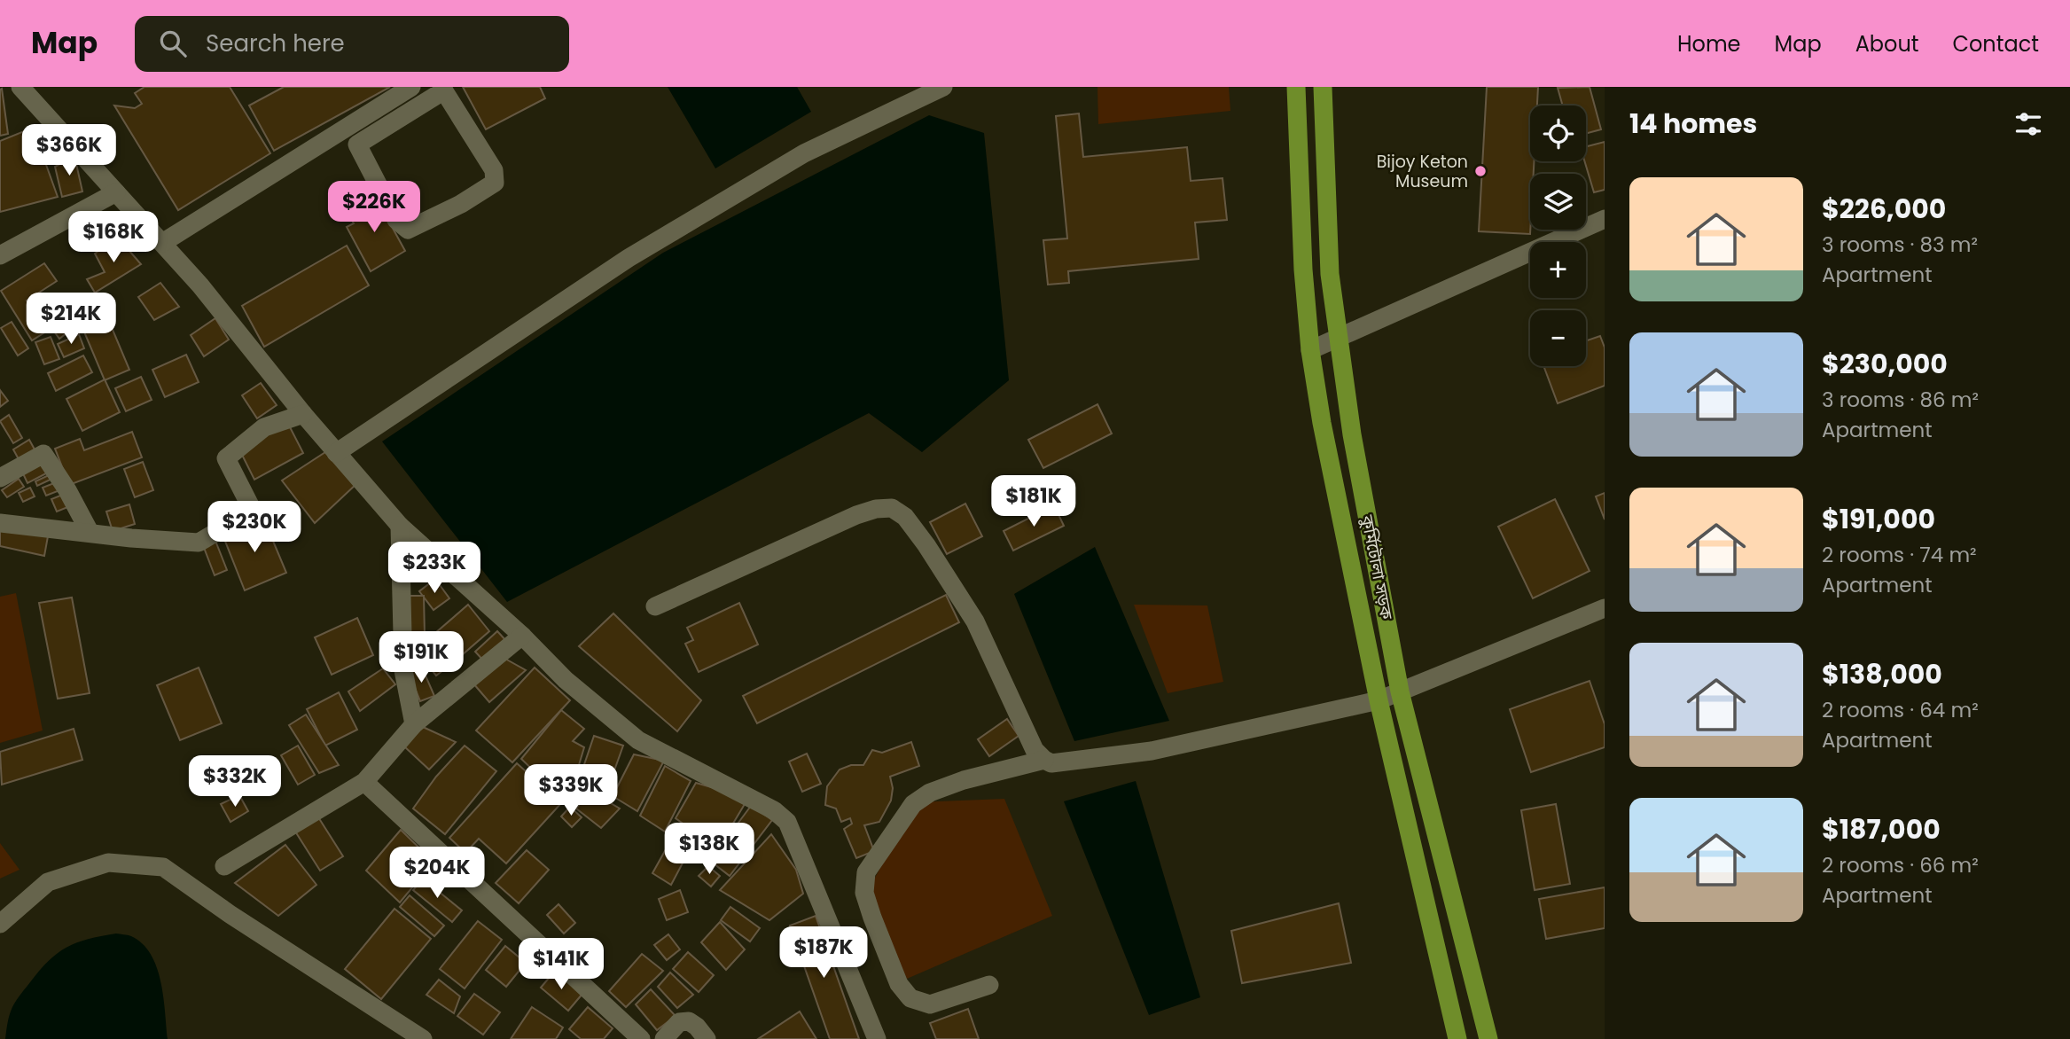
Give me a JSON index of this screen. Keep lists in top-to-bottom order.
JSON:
{
  "streets": {
    "main road": ["কুর্মিটোলা সড়ক"]
  },
  "places": ["Bijoy Keton Museum"],
  "page": {
    "header": "Map",
    "search": "Search here",
    "nav": [
      "Home",
      "Map",
      "About",
      "Contact"
    ],
    "heading": "14 homes",
    "map_buttons": ["+", "−"],
    "price": [
      "$366K",
      "$226K",
      "$168K",
      "$214K",
      "$181K",
      "$230K",
      "$233K",
      "$191K",
      "$332K",
      "$339K",
      "$138K",
      "$204K",
      "$187K",
      "$141K"
    ],
    "list": [
      {
        "name": "$226,000",
        "note": "3 rooms · 83 m² · Apartment"
      },
      {
        "name": "$230,000",
        "note": "3 rooms · 86 m² · Apartment"
      },
      {
        "name": "$191,000",
        "note": "2 rooms · 74 m² · Apartment"
      },
      {
        "name": "$138,000",
        "note": "2 rooms · 64 m² · Apartment"
      },
      {
        "name": "$187,000",
        "note": "2 rooms · 66 m² · Apartment"
      }
    ]
  }
}
